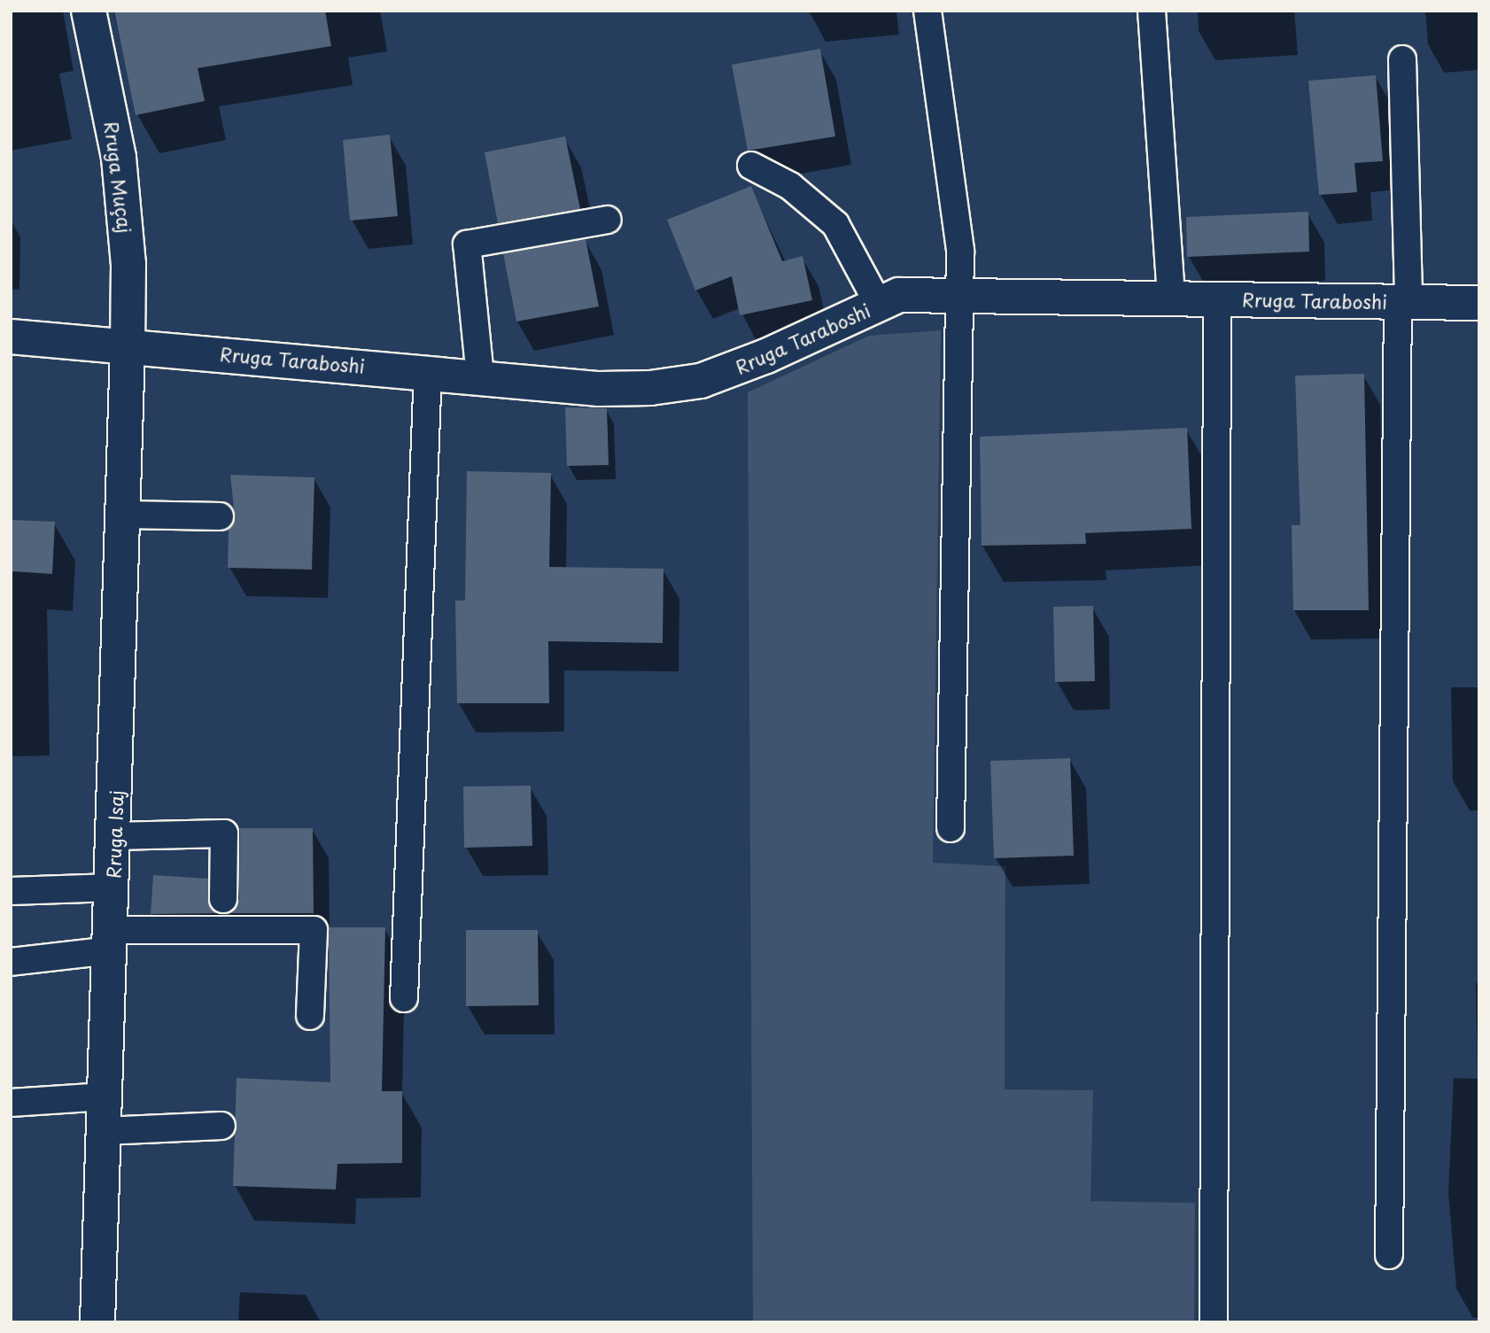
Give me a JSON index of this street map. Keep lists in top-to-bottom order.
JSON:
{
  "streets": {
    "street": ["Rruga Muçaj", "Rruga Taraboshi", "Rruga Isaj"]
  },
  "crossings": [
    ["Rruga Muçaj", "Rruga Taraboshi"],
    ["Rruga Muçaj", "Rruga Isaj"],
    ["Rruga Taraboshi", "Rruga Isaj"]
  ]
}
